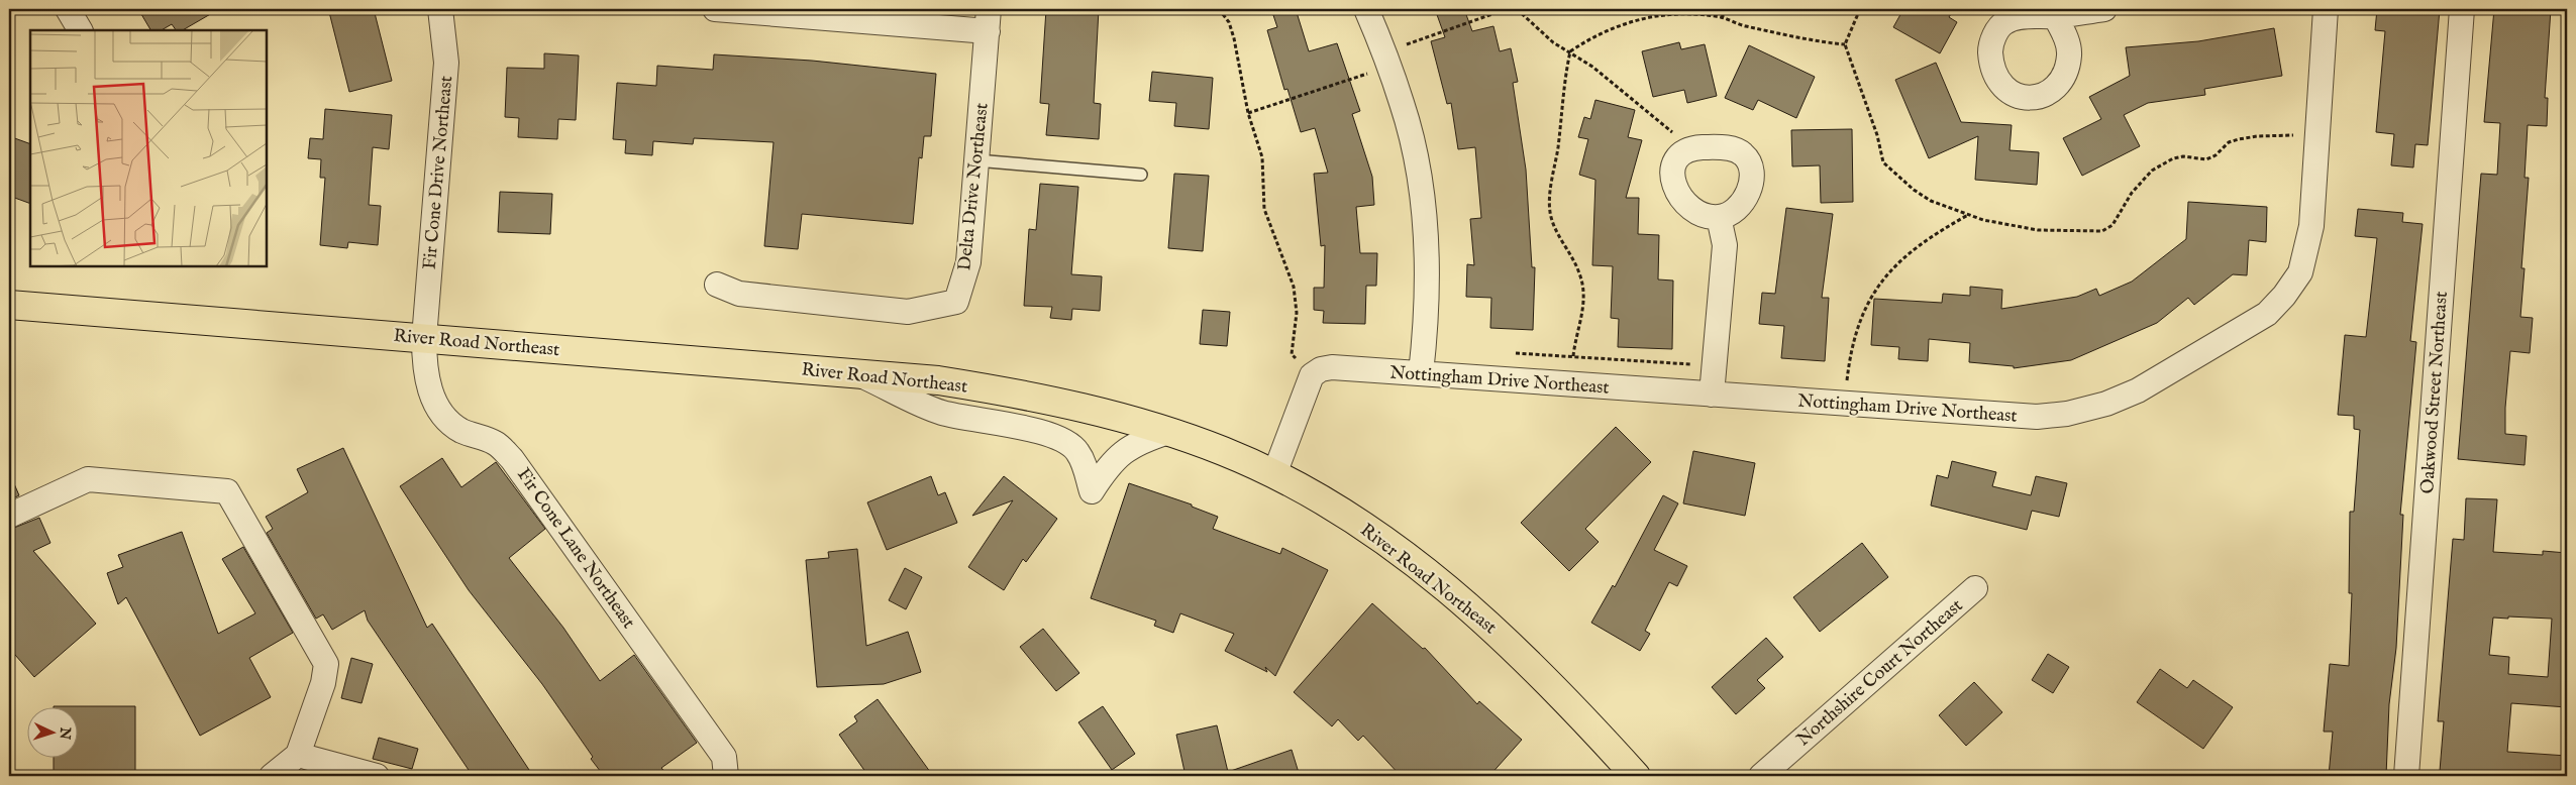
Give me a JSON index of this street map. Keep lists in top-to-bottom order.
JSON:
{
  "streets": {
    "main road": ["River Road Northeast"],
    "street": [
      "Fir Cone Drive Northeast",
      "Delta Drive Northeast",
      "Nottingham Drive Northeast",
      "Oakwood Street Northeast",
      "Fir Cone Lane Northeast",
      "Northshire Court Northeast"
    ]
  },
  "crossings": [
    ["Fir Cone Drive Northeast", "River Road Northeast"],
    ["Fir Cone Drive Northeast", "Fir Cone Lane Northeast"],
    ["River Road Northeast", "Fir Cone Lane Northeast"]
  ],
  "north": "right"
}
